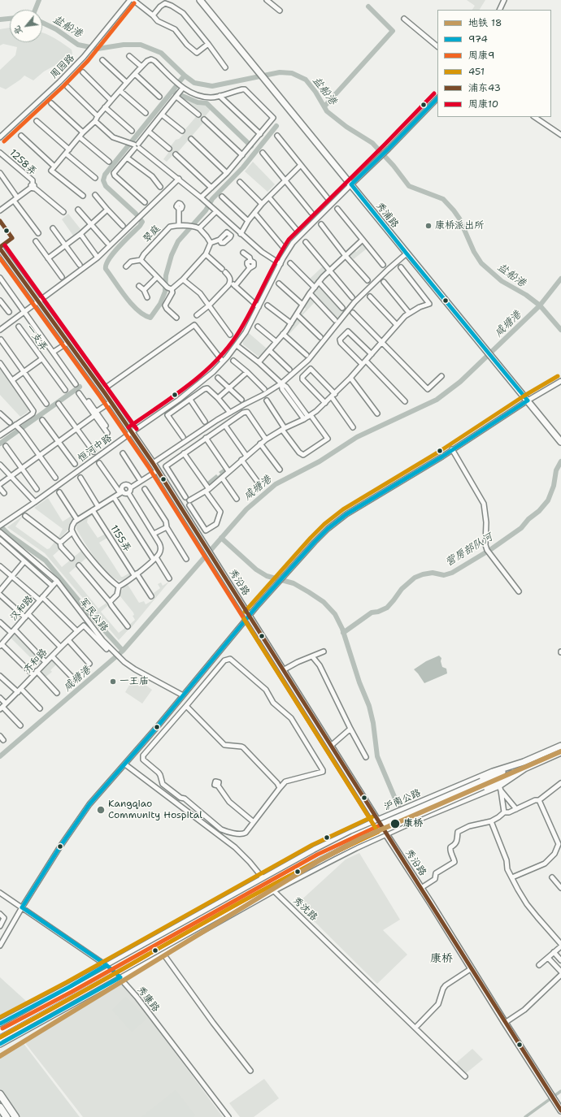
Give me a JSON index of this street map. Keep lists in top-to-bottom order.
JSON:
{
  "streets": {
    "main road": ["秀浦路", "秀沿路", "沪南公路"],
    "street": [
      "周园路",
      "1258弄",
      "翠庭",
      "一支弄",
      "恒河中路",
      "1155弄",
      "汉和路",
      "军民公路",
      "齐和路",
      "秀沈路",
      "秀康路"
    ]
  },
  "crossings": [
    ["秀浦路", "恒河中路"],
    ["秀沿路", "沪南公路"],
    ["汉和路", "军民公路"],
    ["沪南公路", "秀沈路"],
    ["沪南公路", "秀康路"]
  ],
  "districts": ["康桥"],
  "water": ["盐船港", "咸塘港", "营房部队河"],
  "places": [
    "康桥派出所",
    "一王庙",
    "Kangqiao Community Hospital",
    "康桥"
  ],
  "lines": [
    "transit line 周康9",
    "transit line 周康10",
    "transit line 974",
    "transit line 浦东43",
    "transit line 451",
    "metro line 18"
  ],
  "legend": [
    "地铁 18",
    "974",
    "周康9",
    "451",
    "浦东43",
    "周康10"
  ],
  "north": "bottom left"
}
